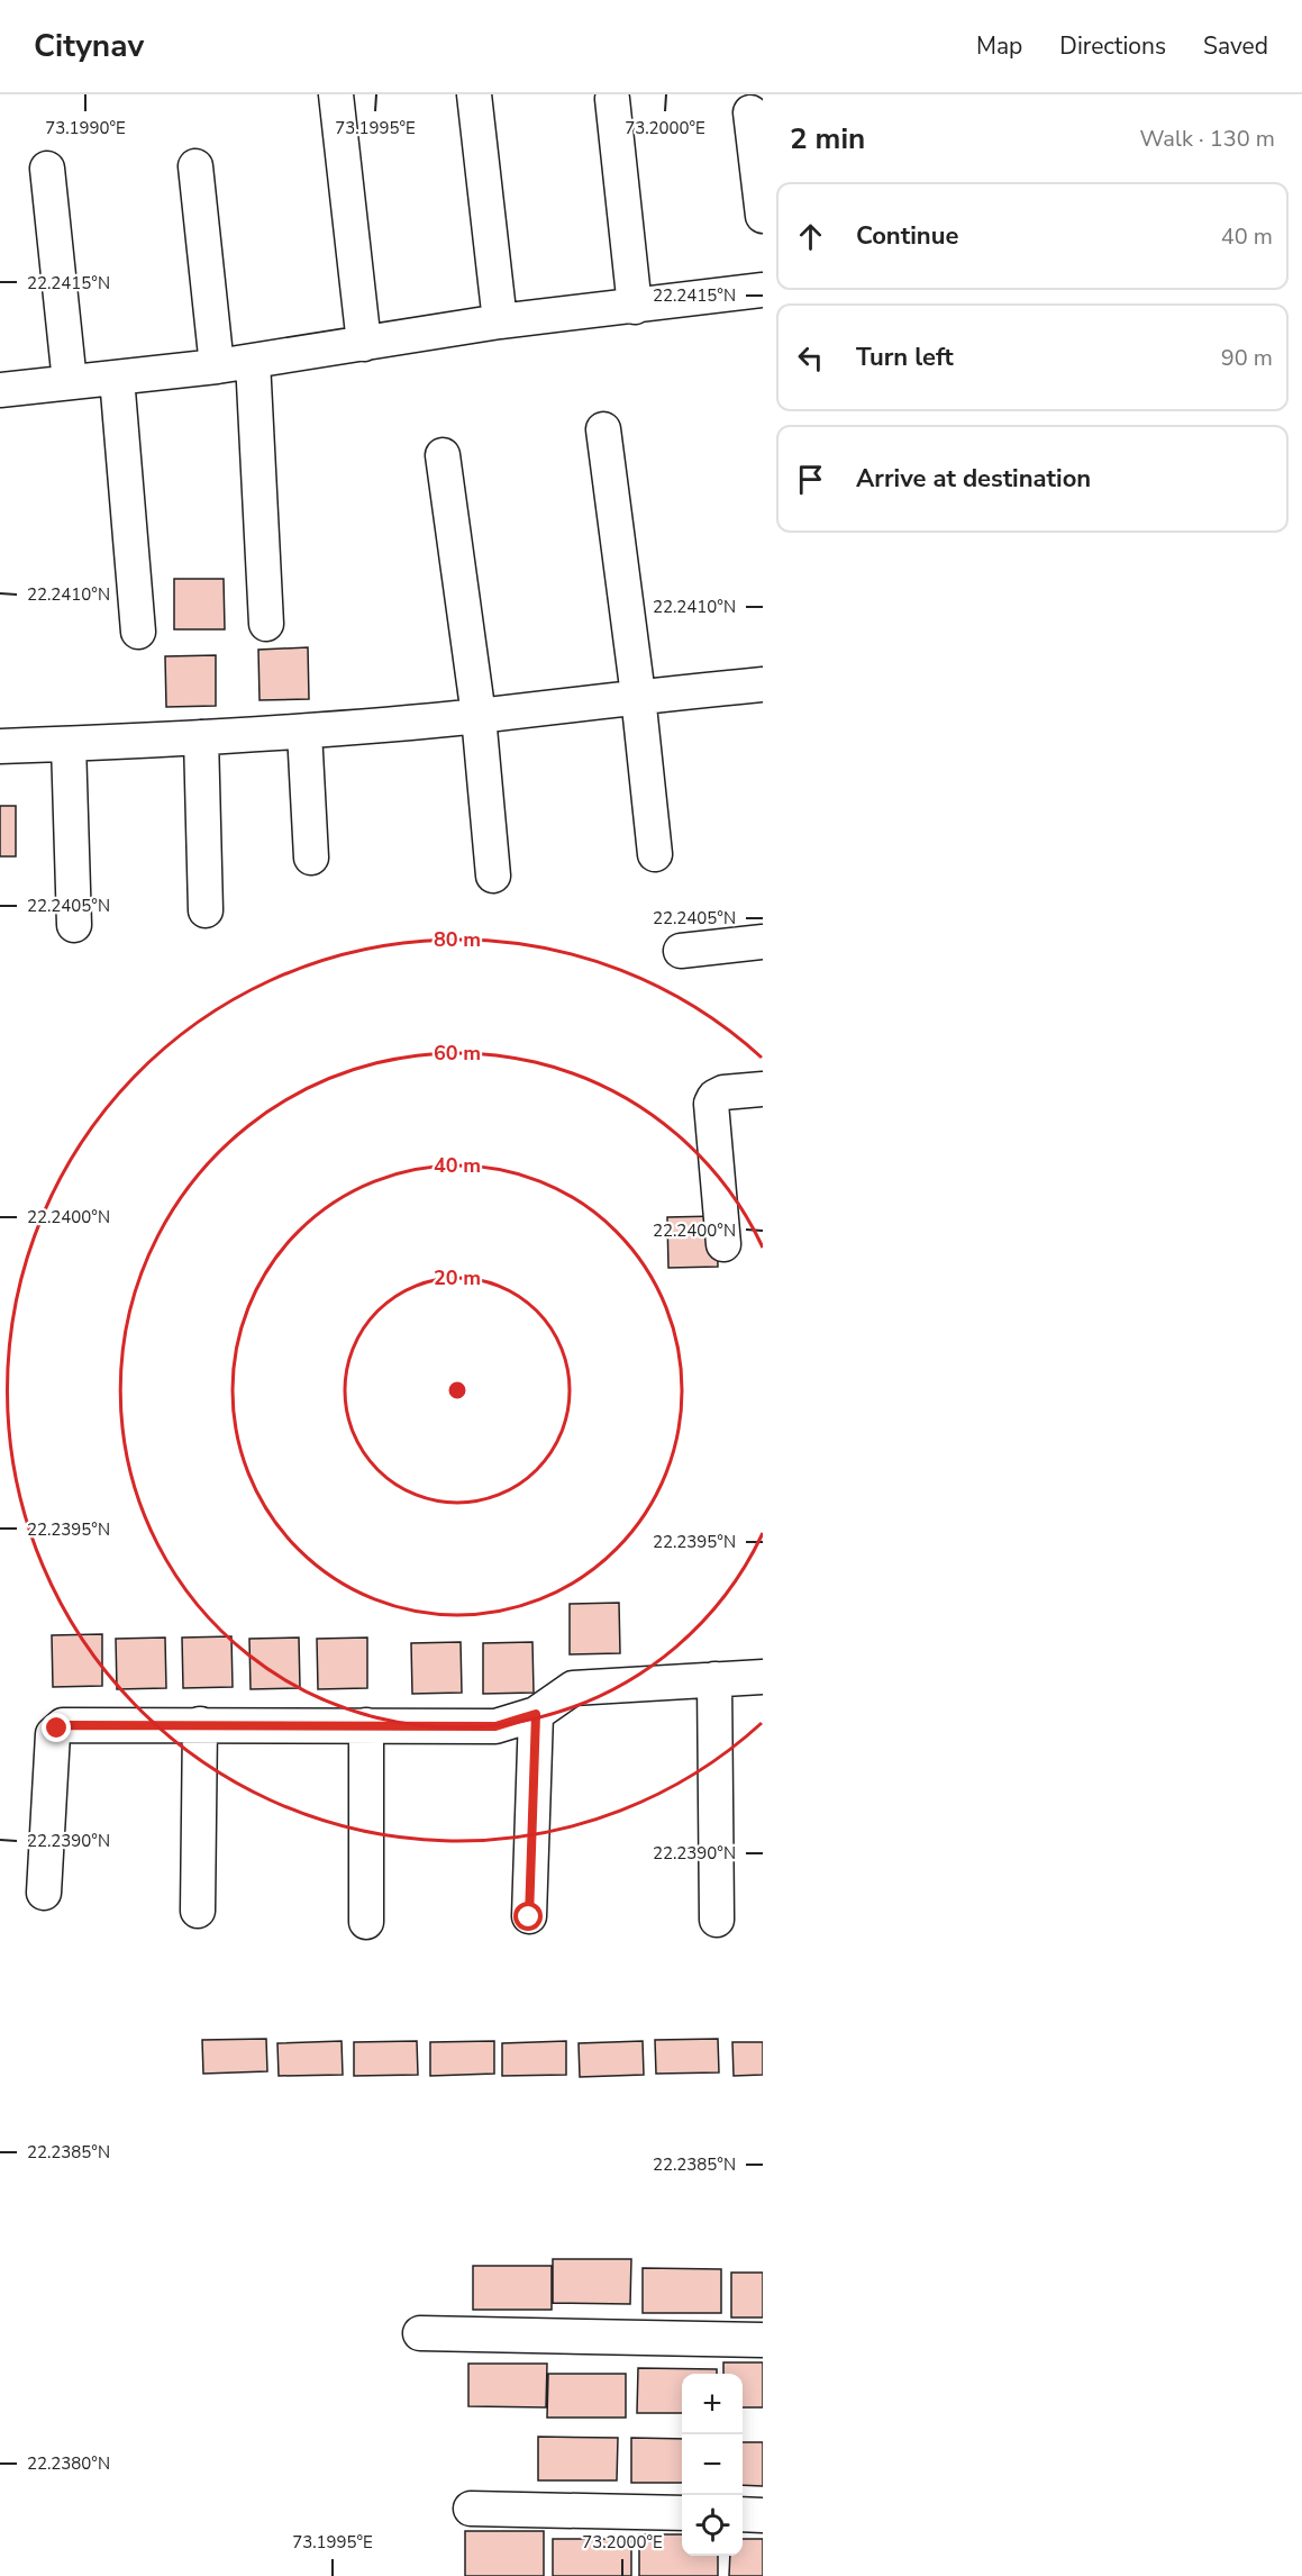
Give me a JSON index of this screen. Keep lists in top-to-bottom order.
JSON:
{
  "page": {
    "header": "Citynav",
    "nav": ["Map", "Directions", "Saved"],
    "heading": ["2 min", "Walk · 130 m"],
    "list": [
      ["Continue", "40 m"],
      ["Turn left", "90 m"],
      "Arrive at destination"
    ],
    "map_buttons": ["+", "−"]
  },
  "coordinates": [
    "73.1990°E",
    "73.1995°E",
    "73.2000°E",
    "22.2415°N",
    "22.2410°N",
    "22.2405°N",
    "22.2400°N",
    "22.2395°N",
    "22.2390°N",
    "22.2385°N",
    "22.2380°N"
  ],
  "rings": [
    "80 m",
    "60 m",
    "40 m",
    "20 m"
  ]
}
